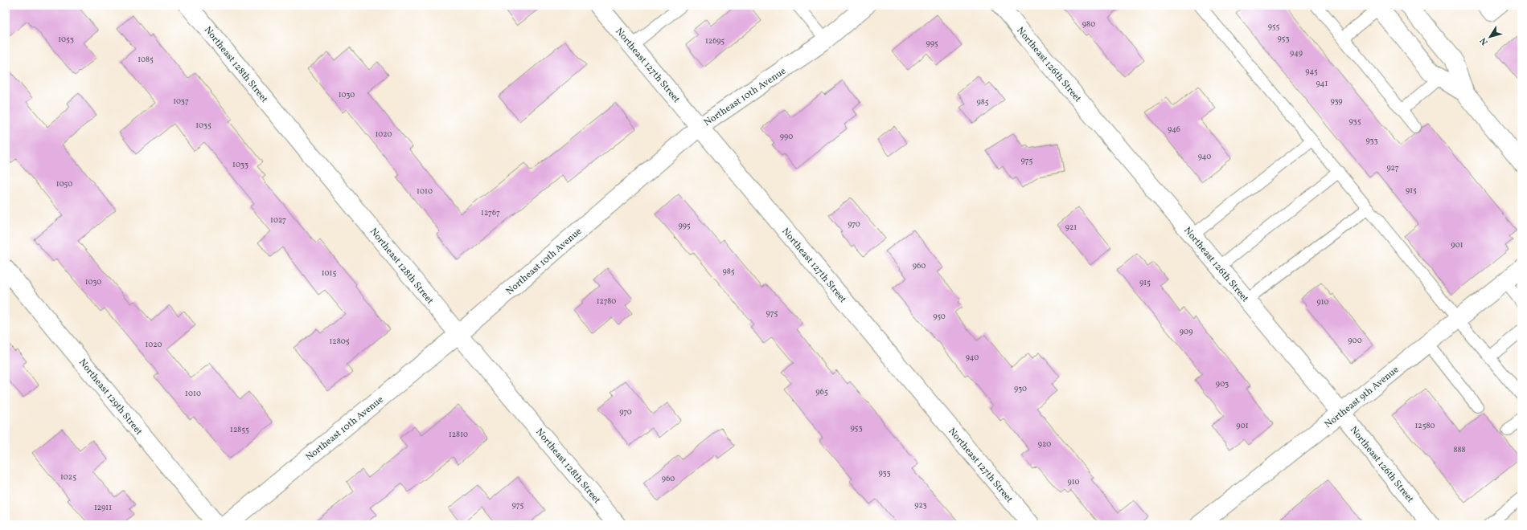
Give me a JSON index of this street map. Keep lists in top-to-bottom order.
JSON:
{
  "streets": {
    "street": [
      "Northeast 128th Street",
      "Northeast 126th Street",
      "Northeast 127th Street",
      "Northeast 10th Avenue",
      "Northeast 129th Street",
      "Northeast 9th Avenue"
    ]
  },
  "crossings": [
    ["Northeast 128th Street", "Northeast 10th Avenue"],
    ["Northeast 126th Street", "Northeast 9th Avenue"],
    ["Northeast 127th Street", "Northeast 10th Avenue"]
  ],
  "house_numbers": [
    "980",
    "955",
    "953",
    "1053",
    "12695",
    "995",
    "949",
    "1085",
    "945",
    "941",
    "1030",
    "1037",
    "939",
    "985",
    "935",
    "1035",
    "946",
    "1020",
    "990",
    "933",
    "940",
    "975",
    "1033",
    "927",
    "1050",
    "915",
    "1010",
    "12767",
    "1027",
    "970",
    "995",
    "921",
    "901",
    "960",
    "985",
    "1015",
    "1030",
    "915",
    "12780",
    "910",
    "975",
    "950",
    "909",
    "900",
    "12805",
    "1020",
    "940",
    "903",
    "930",
    "965",
    "1010",
    "970",
    "901",
    "12580",
    "953",
    "12855",
    "12810",
    "920",
    "888",
    "933",
    "1025",
    "960",
    "910",
    "975",
    "923",
    "12911"
  ],
  "north": "bottom left"
}
